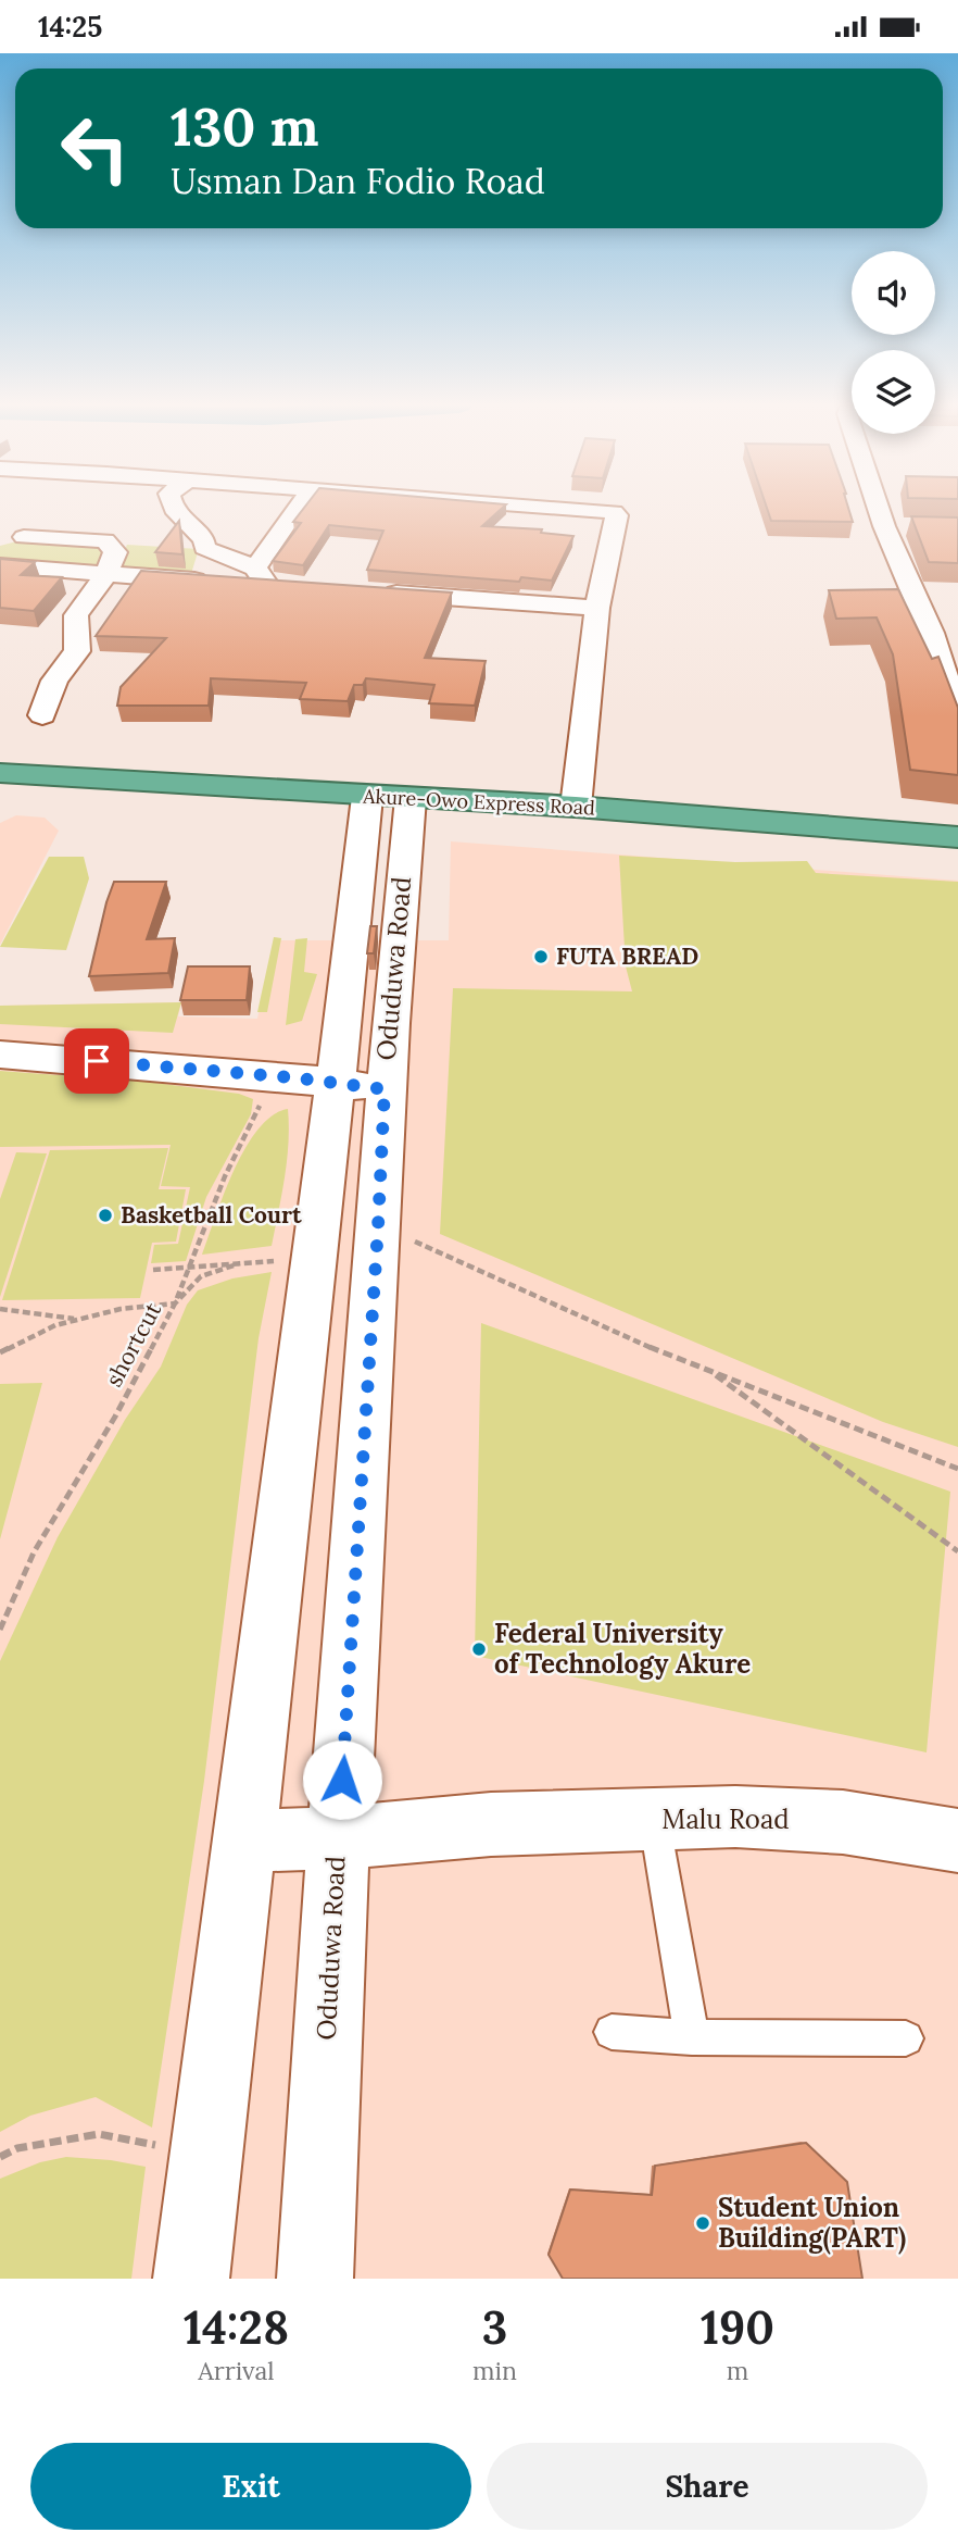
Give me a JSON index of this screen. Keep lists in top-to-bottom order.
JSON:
{
  "streets": {
    "highway": ["Akure-Owo Express Road"],
    "street": ["Oduduwa Road", "Malu Road"],
    "path": ["shortcut"]
  },
  "crossings": [
    ["Akure-Owo Express Road", "Oduduwa Road"],
    ["Oduduwa Road", "Malu Road"]
  ],
  "places": [
    "FUTA BREAD",
    "Basketball Court",
    "Federal University of Technology Akure",
    "Student Union Building(PART)"
  ],
  "page": {
    "status": "14:25",
    "turn": ["130 m", "Usman Dan Fodio Road"],
    "eta": [
      "14:28",
      "Arrival",
      "3",
      "min",
      "190",
      "m"
    ],
    "buttons": ["Exit", "Share"]
  }
}
